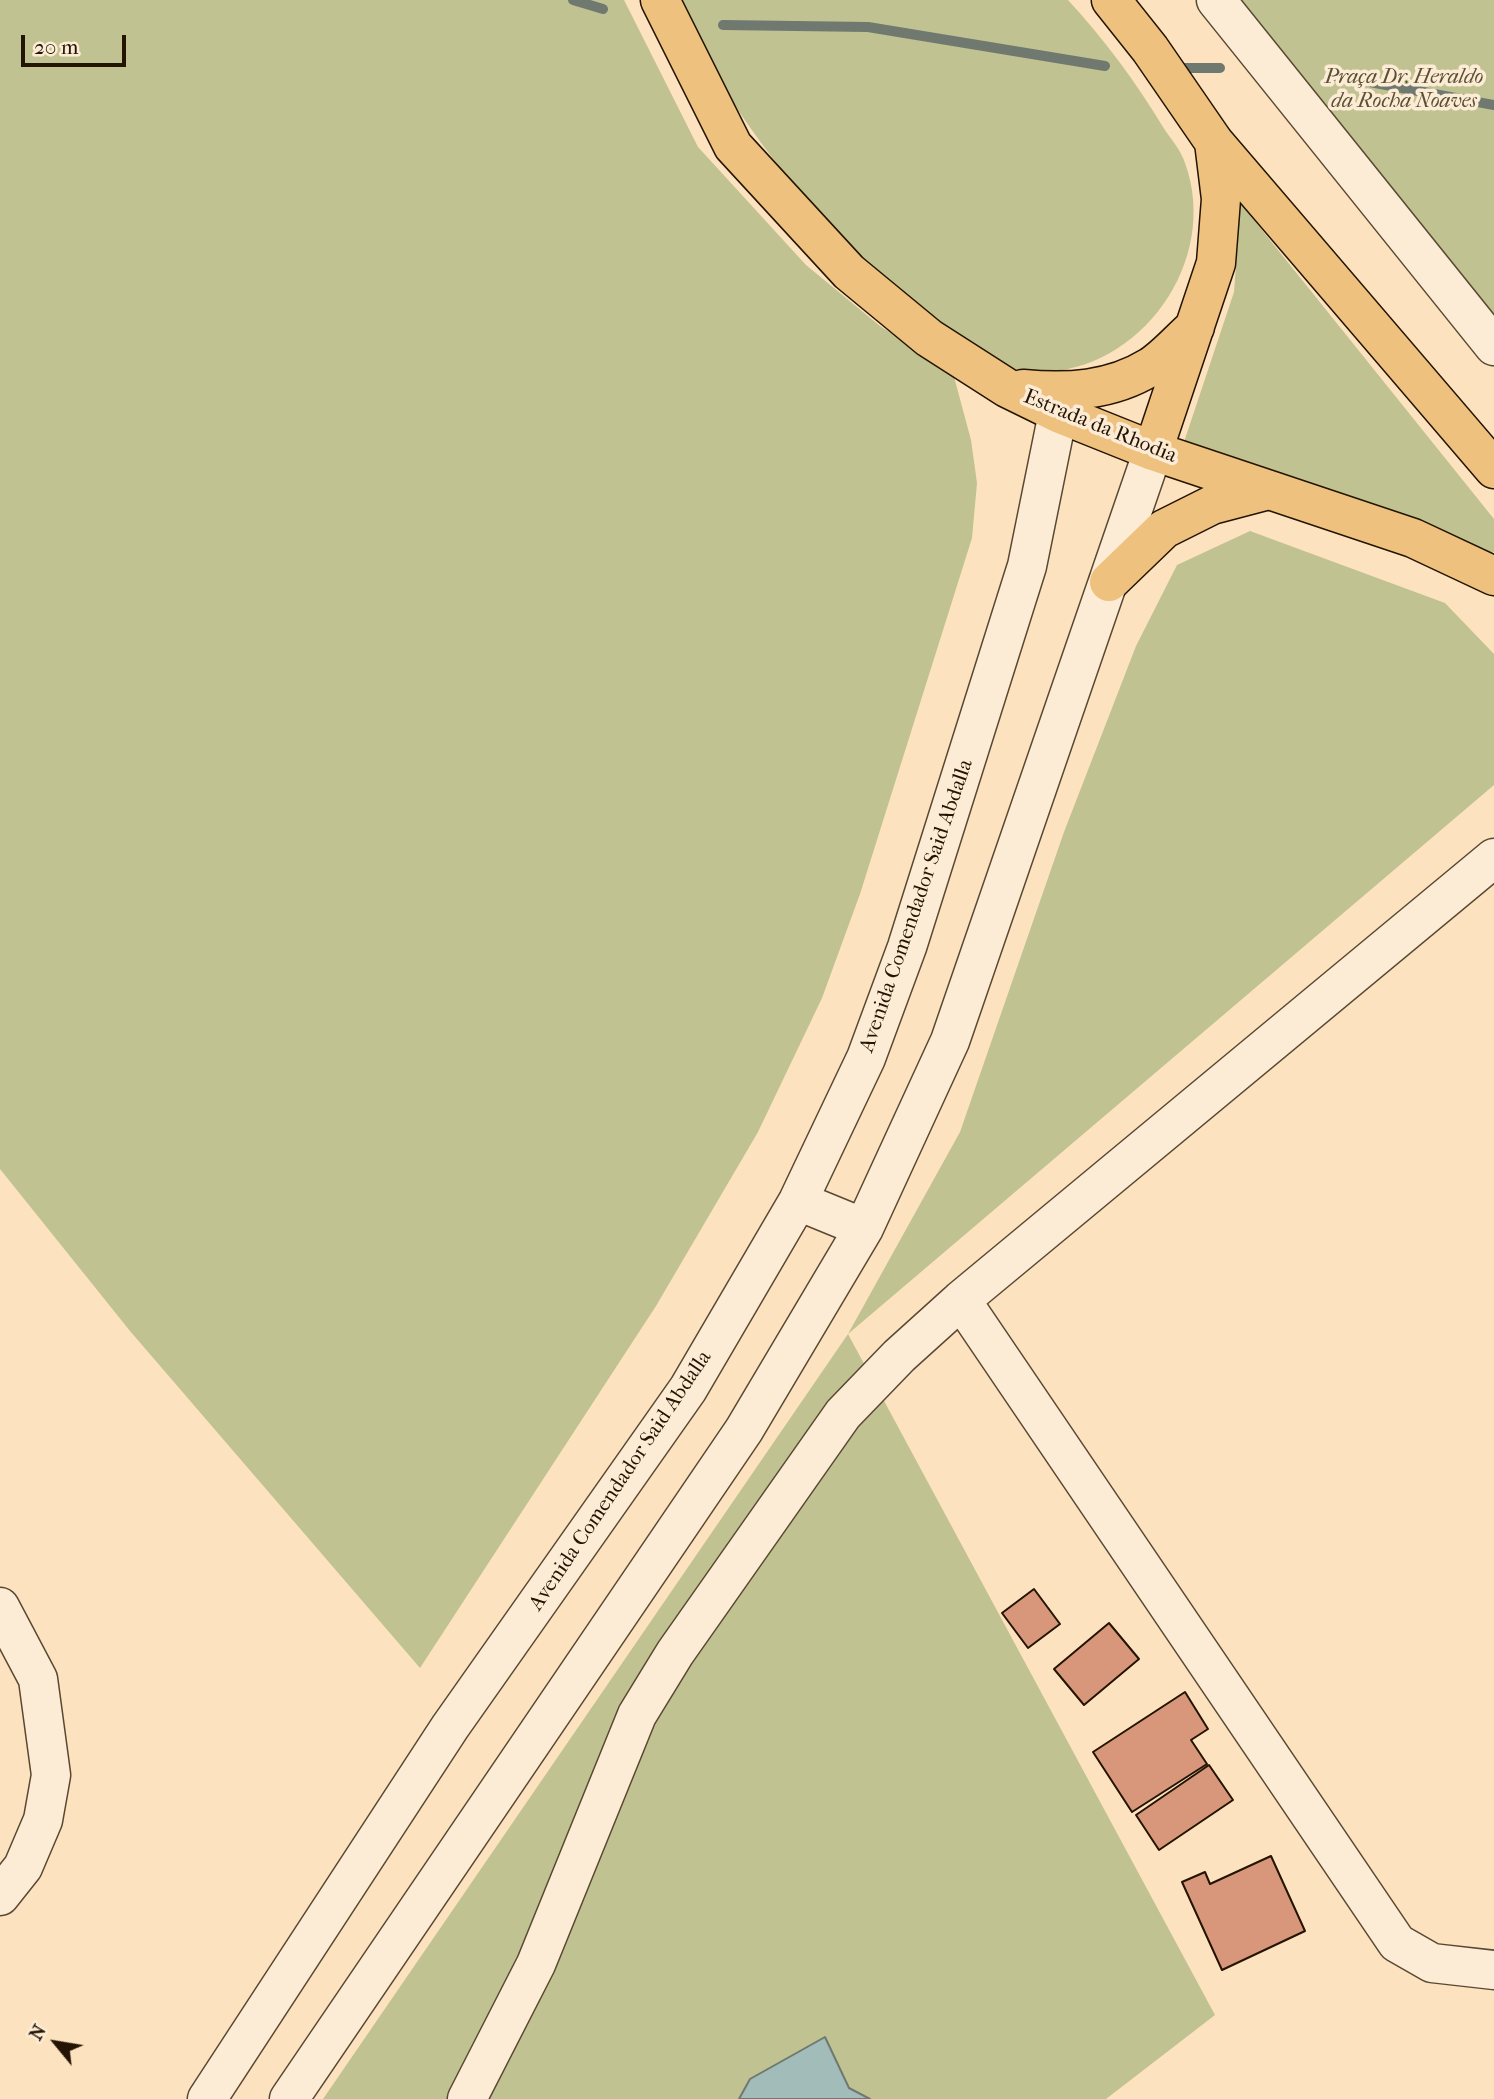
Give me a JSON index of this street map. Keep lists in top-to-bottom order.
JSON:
{
  "streets": {
    "main road": ["Estrada da Rhodia"],
    "street": ["Avenida Comendador Said Abdalla"]
  },
  "crossings": [
    ["Estrada da Rhodia", "Avenida Comendador Said Abdalla"]
  ],
  "parks": ["Praça Dr. Heraldo da Rocha Noaves"],
  "scale_bar": "20 m",
  "north": "top left"
}
